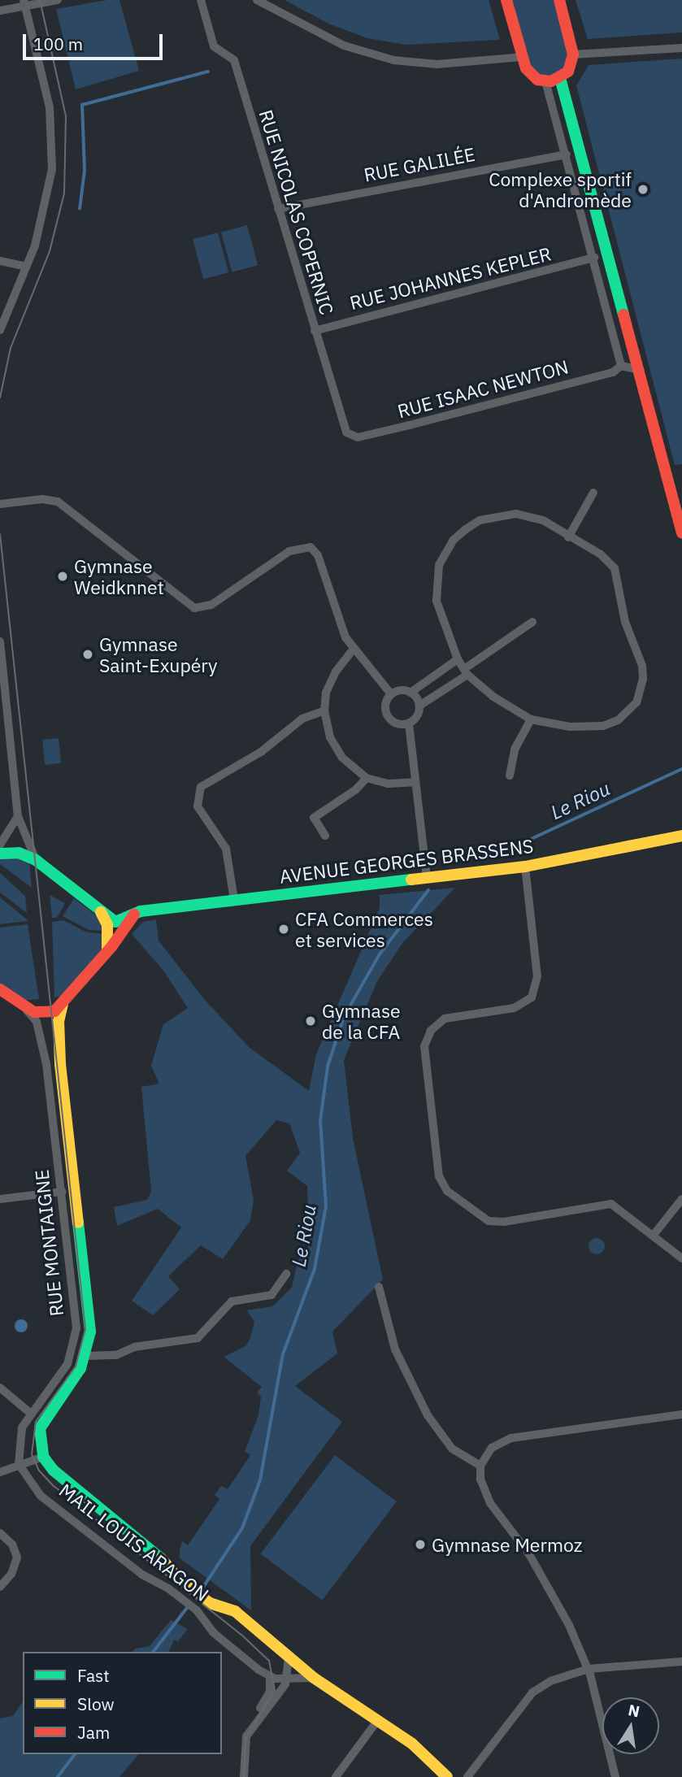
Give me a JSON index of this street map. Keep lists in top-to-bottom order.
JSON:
{
  "streets": {
    "street": [
      "RUE GALILÉE",
      "RUE NICOLAS COPERNIC",
      "RUE JOHANNES KEPLER",
      "RUE ISAAC NEWTON",
      "AVENUE GEORGES BRASSENS",
      "RUE MONTAIGNE",
      "MAIL LOUIS ARAGON"
    ]
  },
  "crossings": [
    ["RUE GALILÉE", "RUE NICOLAS COPERNIC"],
    ["RUE NICOLAS COPERNIC", "RUE JOHANNES KEPLER"],
    ["RUE NICOLAS COPERNIC", "RUE ISAAC NEWTON"],
    ["RUE MONTAIGNE", "MAIL LOUIS ARAGON"]
  ],
  "water": ["Le Riou"],
  "places": [
    "Complexe sportif d'Andromède",
    "Gymnase Weidknnet",
    "Gymnase Saint-Exupéry",
    "CFA Commerces et services",
    "Gymnase de la CFA",
    "Gymnase Mermoz"
  ],
  "legend": ["Fast", "Slow", "Jam"],
  "scale_bar": "100 m",
  "north": "top"
}
